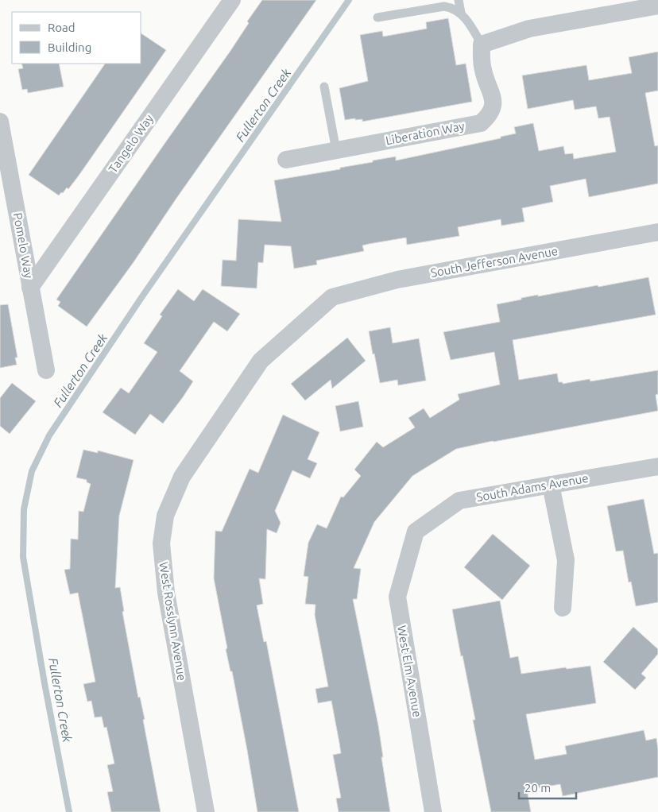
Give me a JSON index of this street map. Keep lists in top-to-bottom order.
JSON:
{
  "streets": {
    "street": [
      "Liberation Way",
      "Tangelo Way",
      "Pomelo Way",
      "South Jefferson Avenue",
      "South Adams Avenue",
      "West Rosslynn Avenue",
      "West Elm Avenue"
    ]
  },
  "crossings": [
    ["Tangelo Way", "Pomelo Way"],
    ["South Jefferson Avenue", "West Rosslynn Avenue"],
    ["South Adams Avenue", "West Elm Avenue"]
  ],
  "water": ["Fullerton Creek"],
  "legend": ["Road", "Building"],
  "scale_bar": "20 m"
}
